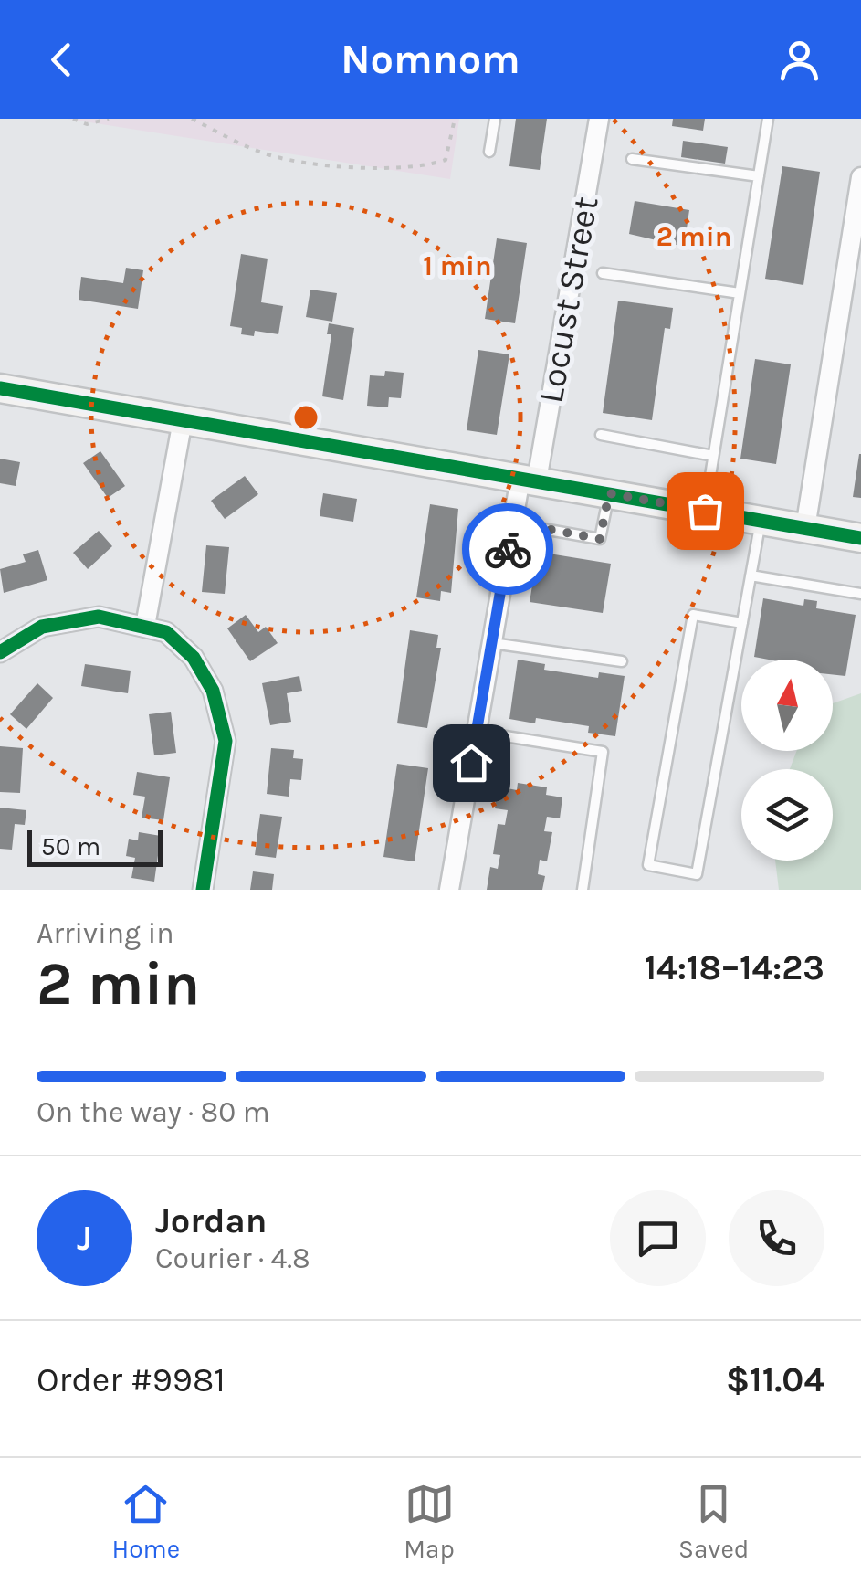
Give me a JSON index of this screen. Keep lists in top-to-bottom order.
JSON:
{
  "streets": {
    "street": ["Locust Street"]
  },
  "scale_bar": "50 m",
  "north": "top",
  "page": {
    "header": "Nomnom",
    "scale": "50 m",
    "heading": ["2 min", "Arriving in", "14:18–14:23"],
    "panel": [
      "Jordan",
      "Courier · 4.8",
      "Order #9981",
      "$11.04"
    ],
    "bar": "On the way · 80 m",
    "round": "J",
    "tabs": ["Home", "Map", "Saved"]
  },
  "rings": ["2 min", "1 min"]
}
